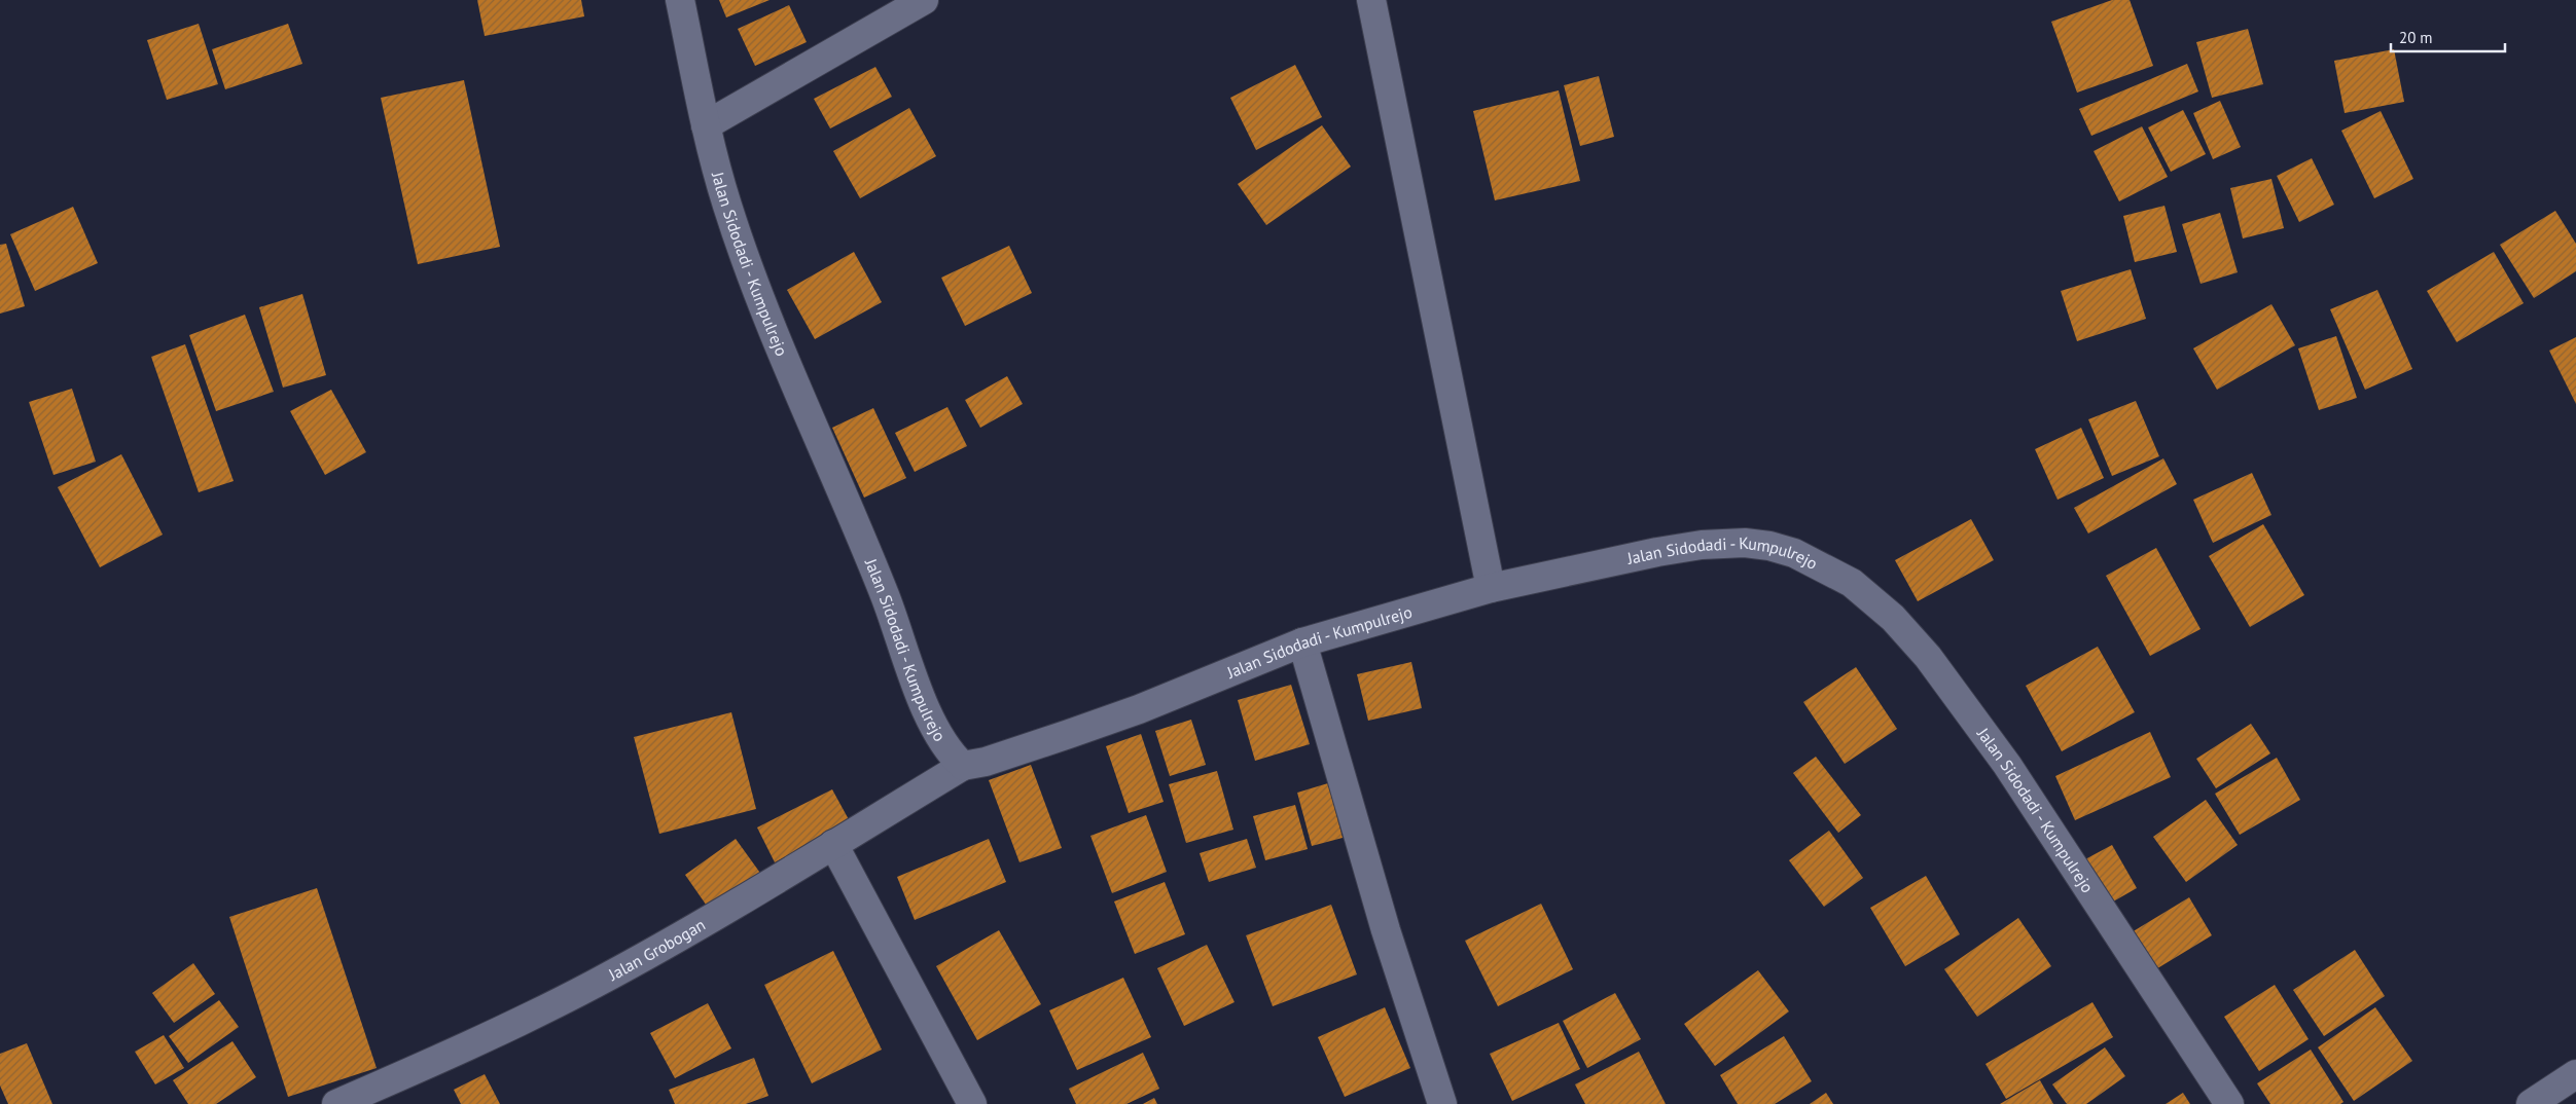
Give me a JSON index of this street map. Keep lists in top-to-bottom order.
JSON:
{
  "streets": {
    "street": ["Jalan Sidodadi - Kumpulrejo", "Jalan Grobogan"]
  },
  "crossings": [
    ["Jalan Sidodadi - Kumpulrejo", "Jalan Grobogan"]
  ],
  "scale_bar": "20 m"
}
